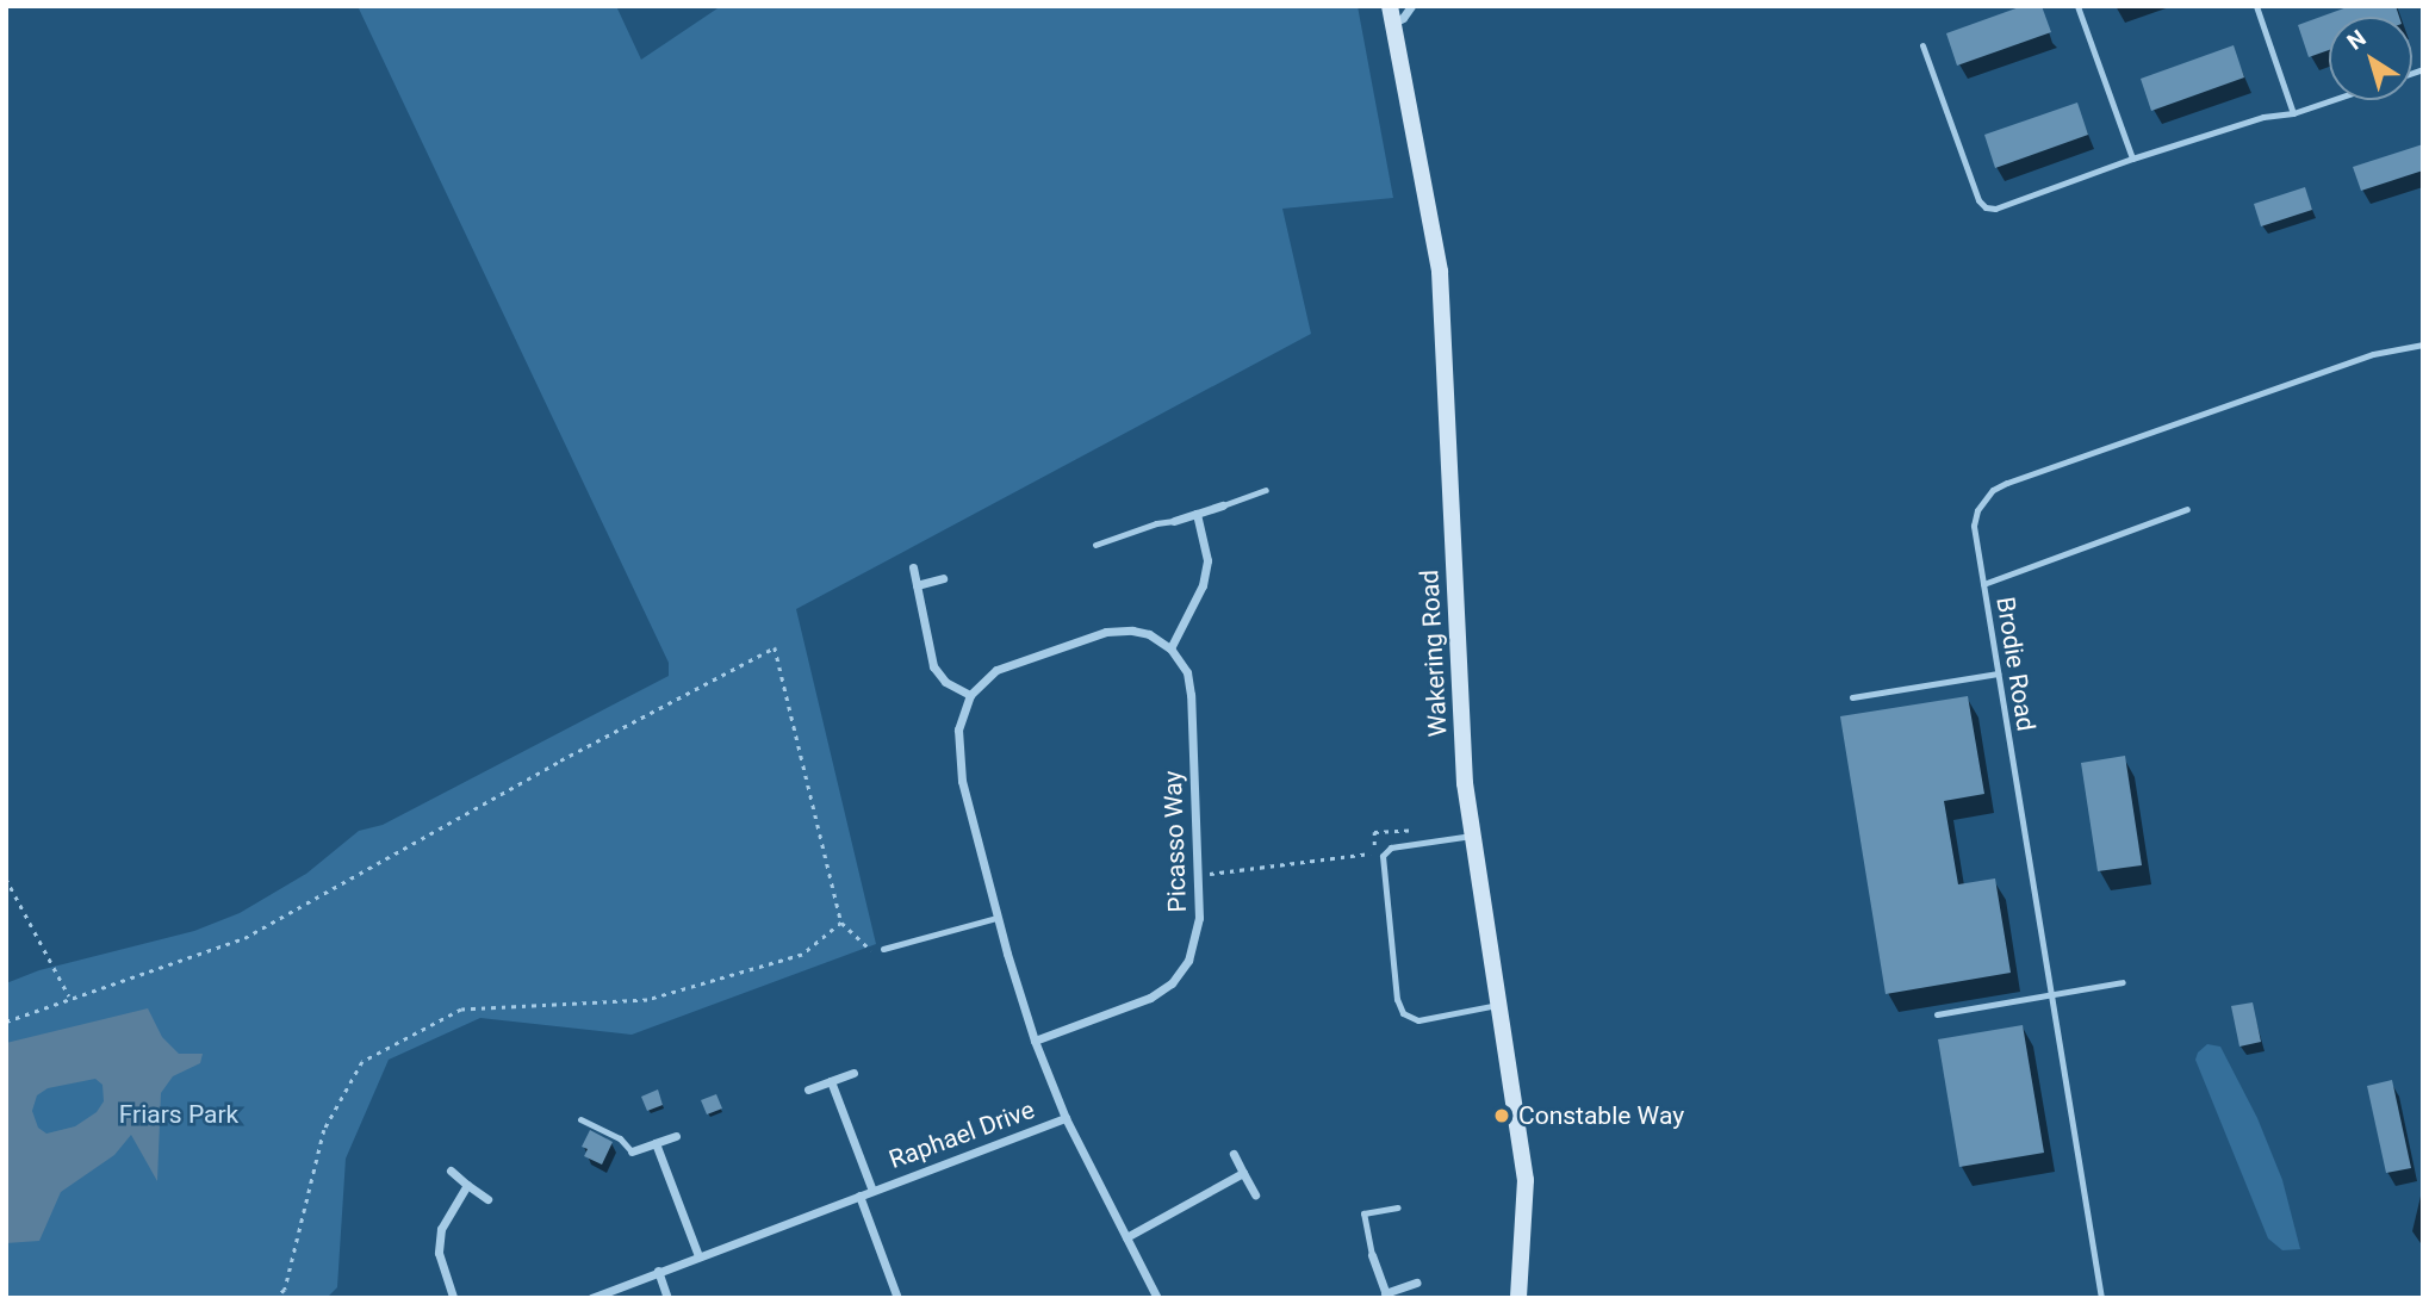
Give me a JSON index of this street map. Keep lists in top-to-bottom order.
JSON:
{
  "streets": {
    "street": ["Wakering Road", "Picasso Way", "Raphael Drive"],
    "lane": ["Brodie Road"]
  },
  "parks": ["Friars Park"],
  "places": ["Constable Way"],
  "north": "top left"
}
